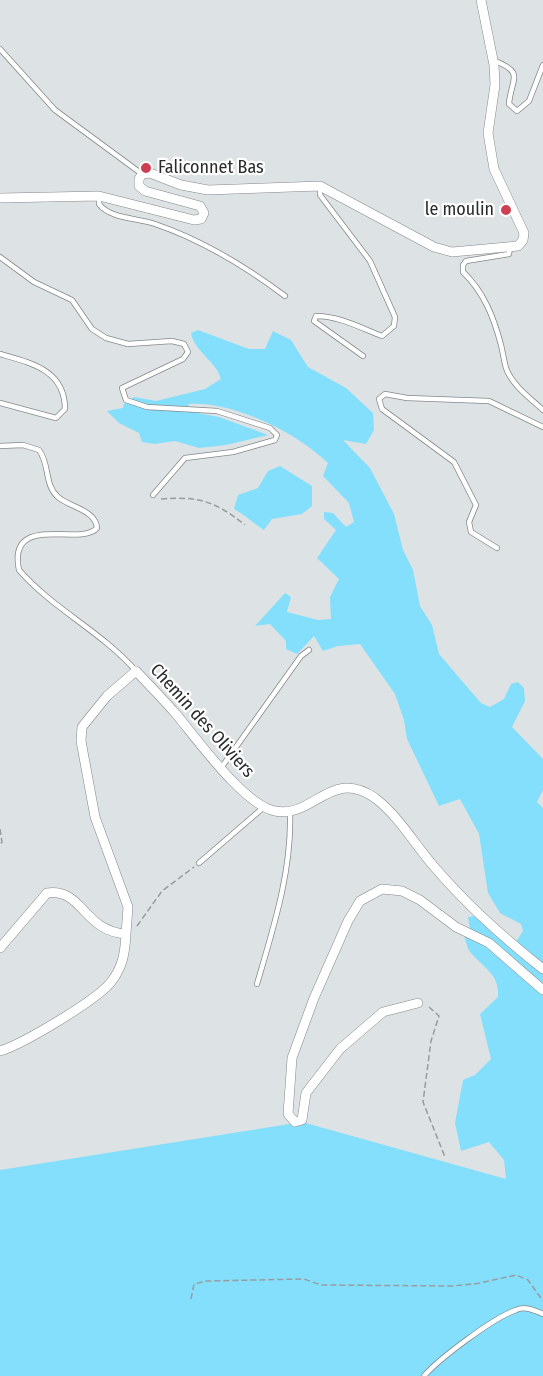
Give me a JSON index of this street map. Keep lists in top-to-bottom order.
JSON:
{
  "streets": {
    "street": ["Chemin des Oliviers"]
  },
  "places": ["Faliconnet Bas", "le moulin"]
}
